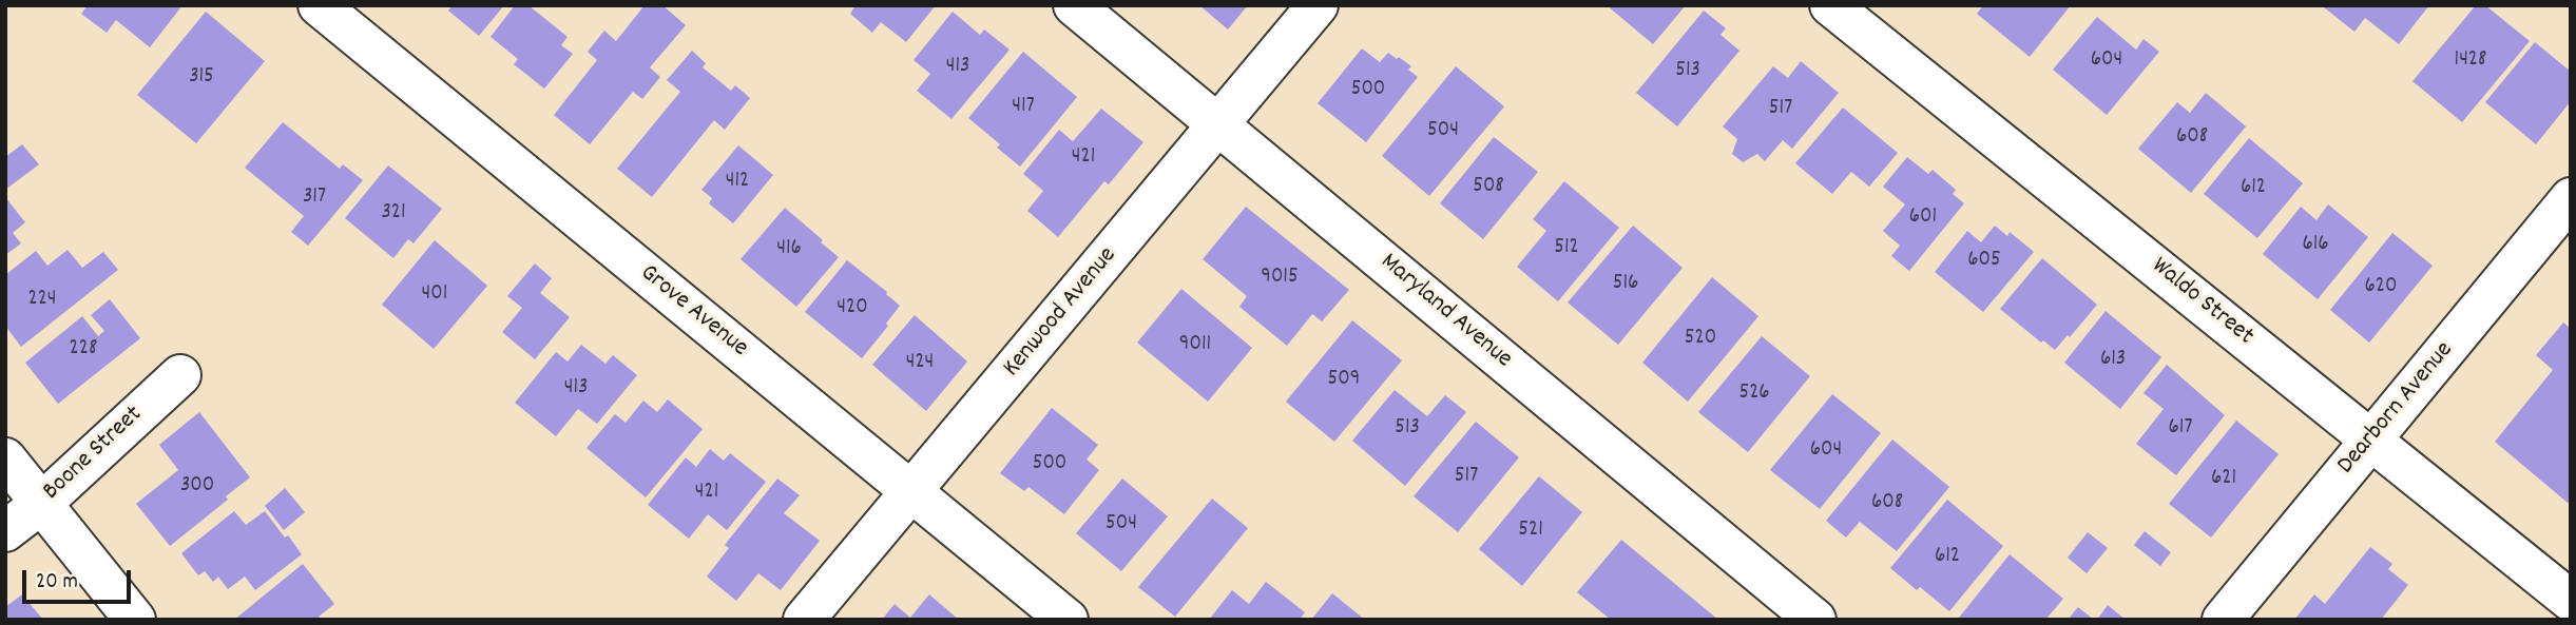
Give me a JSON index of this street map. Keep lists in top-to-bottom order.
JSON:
{
  "streets": {
    "street": [
      "Waldo Street",
      "Grove Avenue",
      "Maryland Avenue",
      "Kenwood Avenue",
      "Dearborn Avenue",
      "Boone Street"
    ]
  },
  "crossings": [
    ["Waldo Street", "Dearborn Avenue"],
    ["Grove Avenue", "Kenwood Avenue"],
    ["Maryland Avenue", "Kenwood Avenue"]
  ],
  "house_numbers": [
    "604",
    "1428",
    "413",
    "513",
    "315",
    "500",
    "417",
    "517",
    "504",
    "608",
    "421",
    "412",
    "508",
    "612",
    "317",
    "321",
    "601",
    "616",
    "512",
    "416",
    "605",
    "9015",
    "516",
    "620",
    "401",
    "224",
    "420",
    "520",
    "9011",
    "228",
    "613",
    "424",
    "509",
    "413",
    "526",
    "513",
    "617",
    "604",
    "500",
    "517",
    "621",
    "300",
    "421",
    "608",
    "504",
    "521",
    "612"
  ],
  "scale_bar": "20 m"
}
